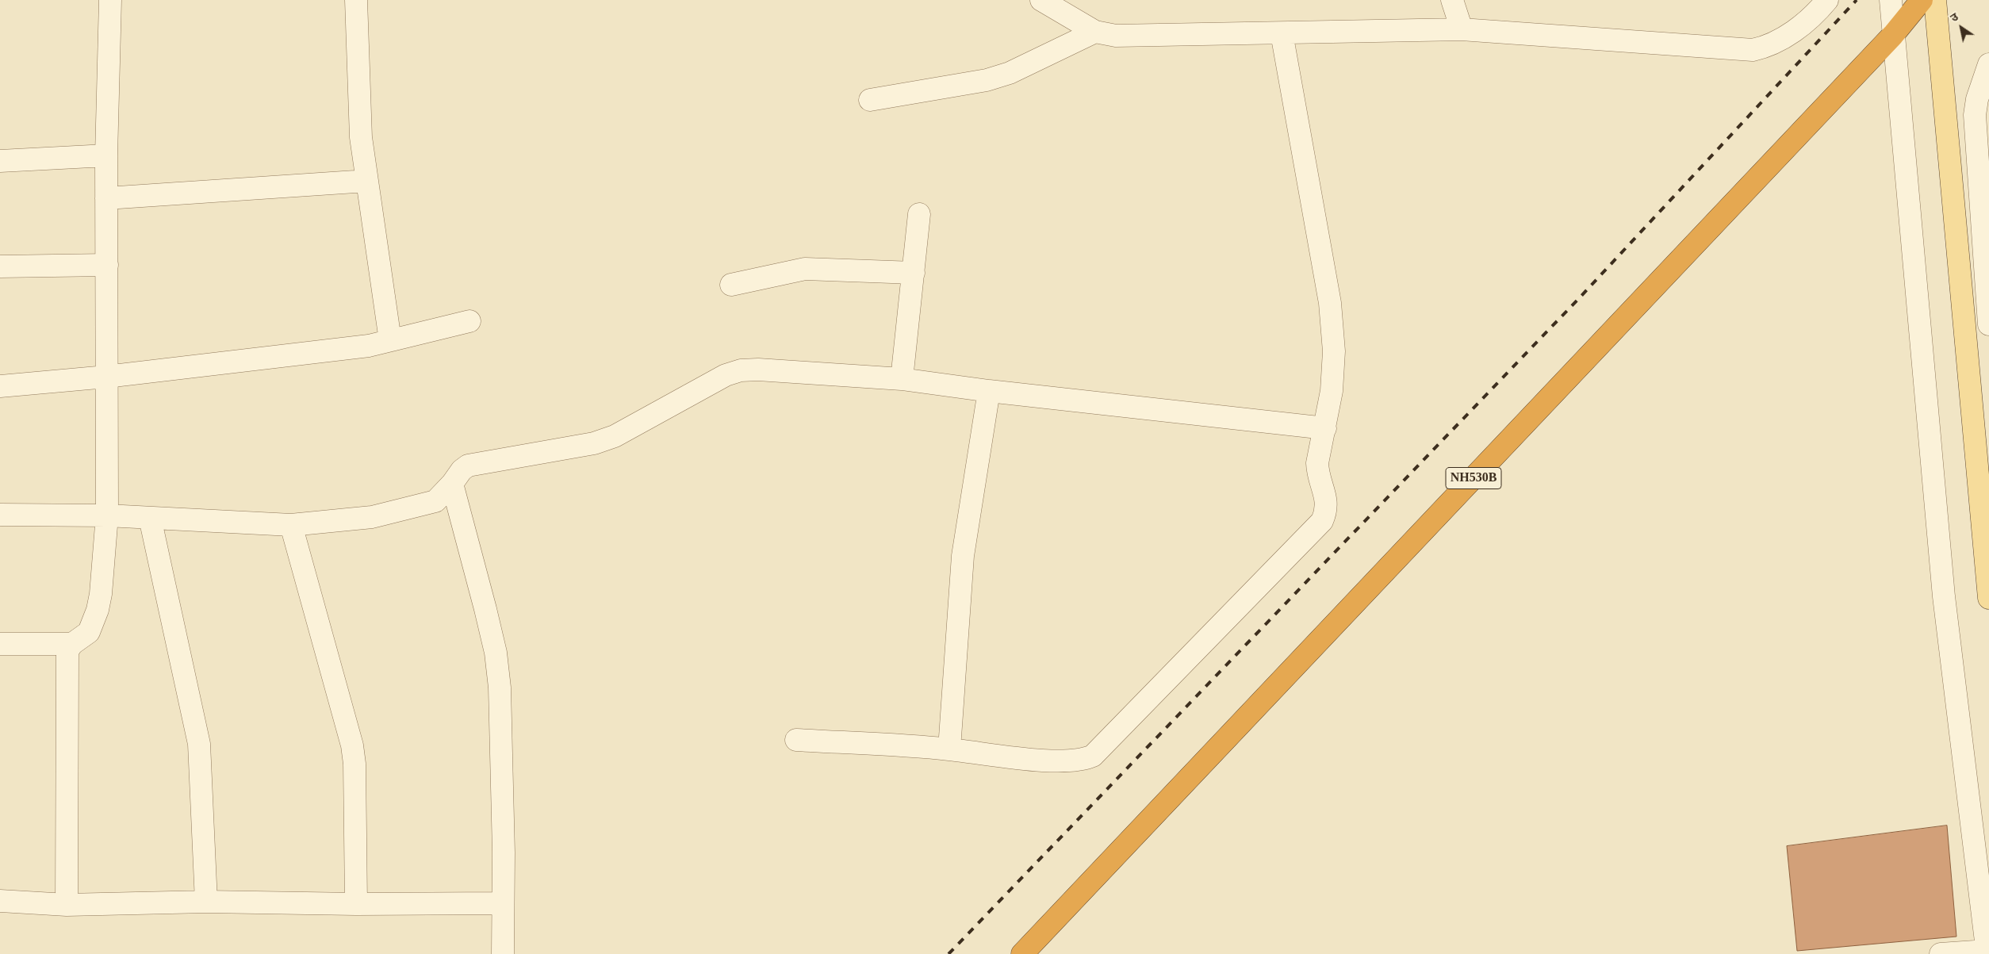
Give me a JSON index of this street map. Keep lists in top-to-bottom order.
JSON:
{
  "streets": {
    "highway": ["NH530B"]
  },
  "north": "top left"
}
